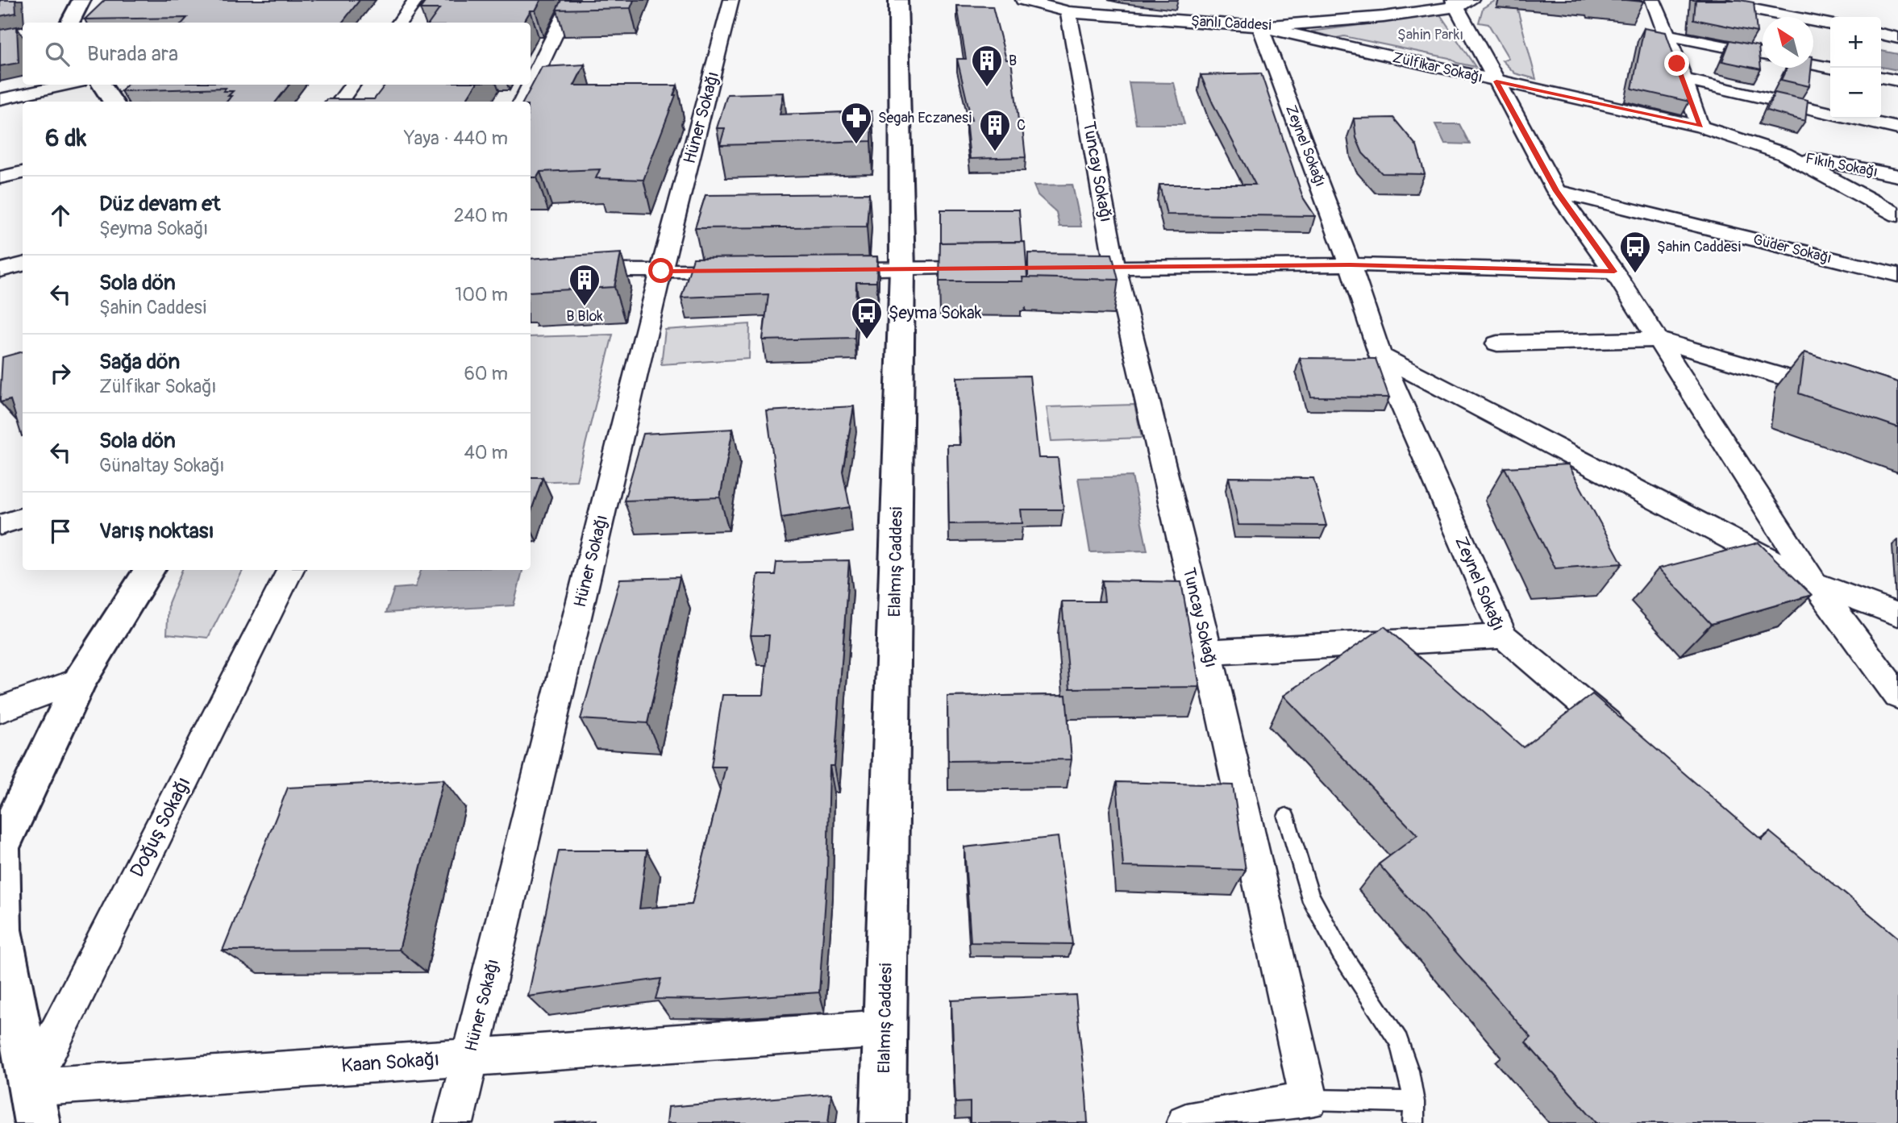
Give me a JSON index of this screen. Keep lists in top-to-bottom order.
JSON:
{
  "streets": {
    "street": [
      "Şanlı Caddesi",
      "Zülfikar Sokağı",
      "Hüner Sokağı",
      "Zeynel Sokağı",
      "Fıkıh Sokağı",
      "Tuncay Sokağı",
      "Güder Sokağı",
      "Elalmış Caddesi",
      "Doğuş Sokağı",
      "Kaan Sokağı"
    ]
  },
  "crossings": [
    ["Şanlı Caddesi", "Zülfikar Sokağı"],
    ["Şanlı Caddesi", "Zeynel Sokağı"],
    ["Şanlı Caddesi", "Tuncay Sokağı"],
    ["Zülfikar Sokağı", "Zeynel Sokağı"],
    ["Zülfikar Sokağı", "Fıkıh Sokağı"],
    ["Hüner Sokağı", "Kaan Sokağı"],
    ["Zeynel Sokağı", "Tuncay Sokağı"],
    ["Elalmış Caddesi", "Kaan Sokağı"],
    ["Doğuş Sokağı", "Kaan Sokağı"]
  ],
  "parks": ["Şahin Parkı"],
  "places": {
    "building": ["B", "C", "B Blok"],
    "pharmacy": ["Segah Eczanesi"],
    "bus stop": ["Şahin Caddesi", "Şeyma Sokak"]
  },
  "north": "top left",
  "page": {
    "map_buttons": ["+", "−"],
    "search": "Burada ara",
    "heading": ["6 dk", "Yaya · 440 m"],
    "list": [
      ["Düz devam et", "Şeyma Sokağı", "240 m"],
      ["Sola dön", "Şahin Caddesi", "100 m"],
      ["Sağa dön", "Zülfikar Sokağı", "60 m"],
      ["Sola dön", "Günaltay Sokağı", "40 m"],
      "Varış noktası"
    ]
  }
}
